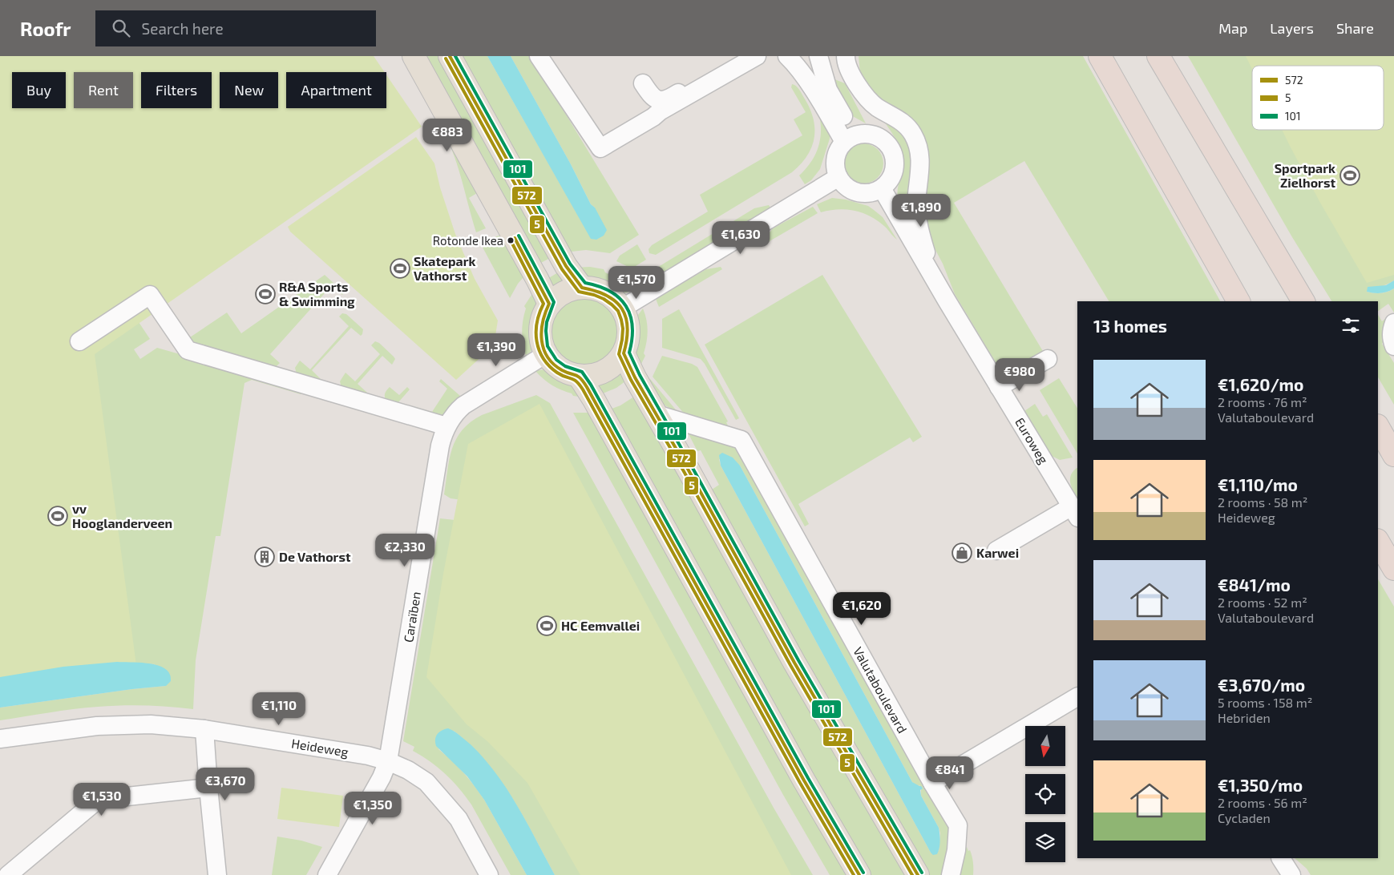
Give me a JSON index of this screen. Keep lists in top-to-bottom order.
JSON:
{
  "streets": {
    "street": [
      "Euroweg",
      "Caraïben",
      "Valutaboulevard",
      "Heideweg"
    ]
  },
  "crossings": [
    ["Caraïben", "Heideweg"]
  ],
  "places": {
    "sports": [
      "Sportpark Zielhorst",
      "Skatepark Vathorst",
      "R&A Sports & Swimming",
      "vv Hooglanderveen",
      "HC Eemvallei"
    ],
    "other": ["Rotonde Ikea"],
    "shop": ["Karwei"],
    "building": ["De Vathorst"]
  },
  "lines": ["transit line 572", "transit line 101", "transit line 5"],
  "legend": ["572", "5", "101"],
  "north": "bottom",
  "page": {
    "header": "Roofr",
    "search": "Search here",
    "nav": ["Map", "Layers", "Share"],
    "chip": [
      "Buy",
      "Rent",
      "Filters",
      "New",
      "Apartment"
    ],
    "price": [
      "€883",
      "€1,890",
      "€1,630",
      "€1,570",
      "€1,390",
      "€980",
      "€2,330",
      "€1,620",
      "€1,110",
      "€841",
      "€3,670",
      "€1,530",
      "€1,350"
    ],
    "heading": "13 homes",
    "list": [
      {
        "name": "€1,620/mo",
        "note": "2 rooms · 76 m² · Valutaboulevard"
      },
      {
        "name": "€1,110/mo",
        "note": "2 rooms · 58 m² · Heideweg"
      },
      {
        "name": "€841/mo",
        "note": "2 rooms · 52 m² · Valutaboulevard"
      },
      {
        "name": "€3,670/mo",
        "note": "5 rooms · 158 m² · Hebriden"
      },
      {
        "name": "€1,350/mo",
        "note": "2 rooms · 56 m² · Cycladen"
      }
    ]
  }
}
